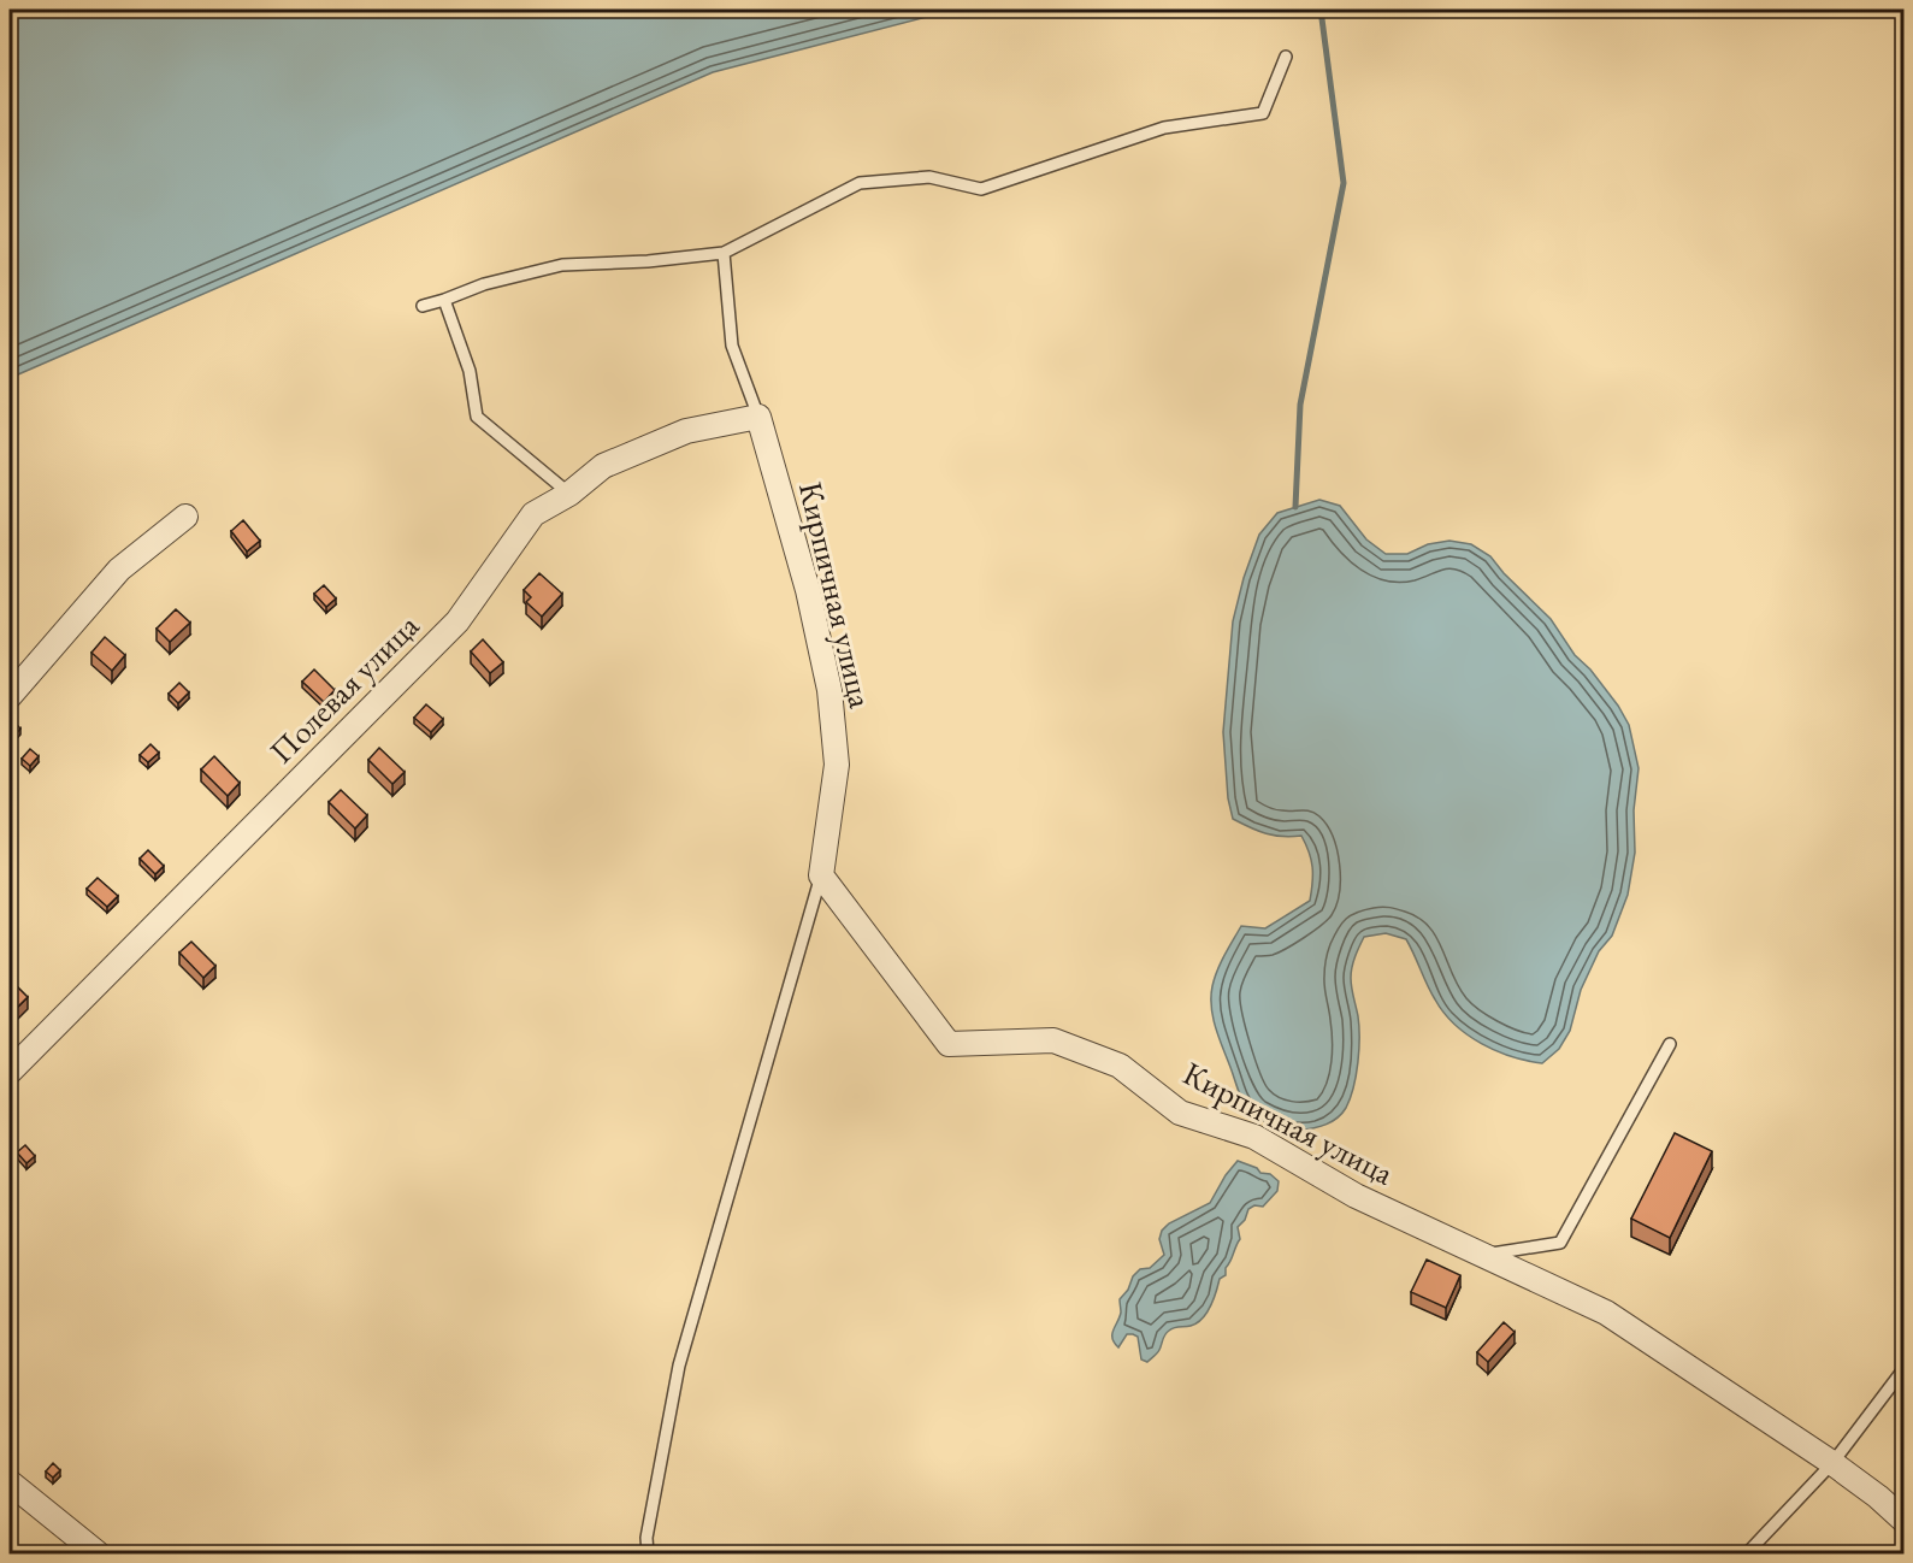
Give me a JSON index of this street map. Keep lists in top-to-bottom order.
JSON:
{
  "streets": {
    "street": ["Кирпичная улица", "Полевая улица"]
  },
  "crossings": [
    ["Кирпичная улица", "Полевая улица"]
  ]
}
